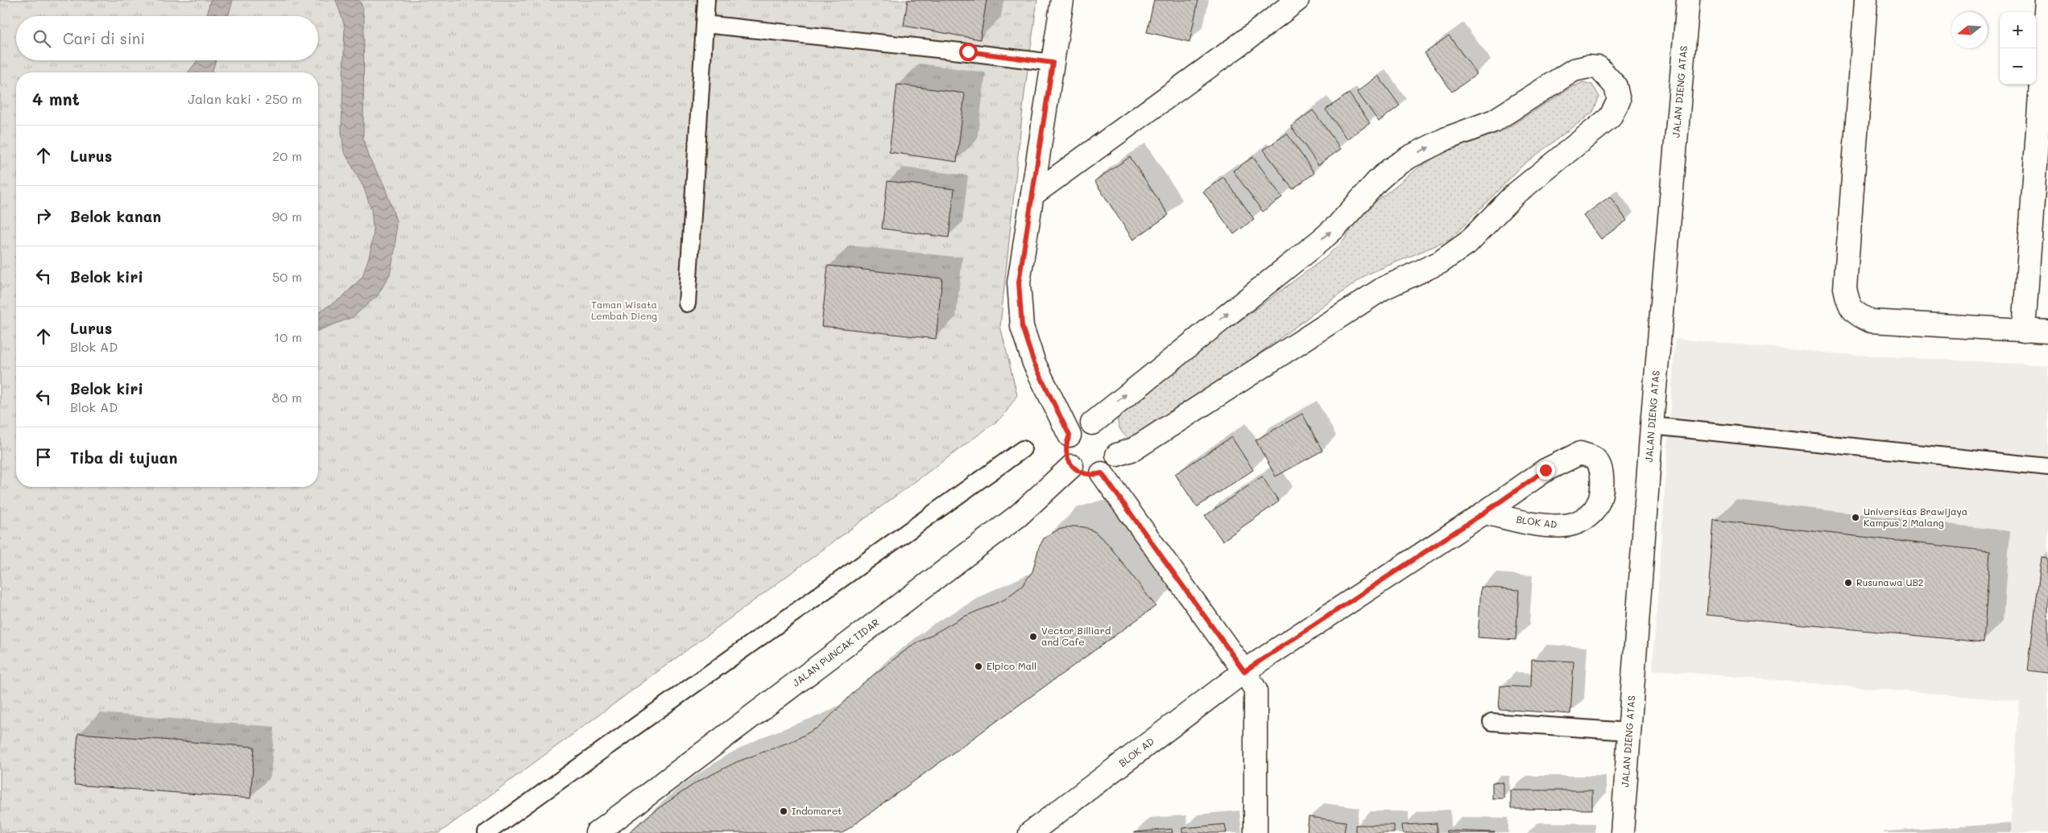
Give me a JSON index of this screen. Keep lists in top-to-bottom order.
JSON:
{
  "streets": {
    "street": ["JALAN DIENG ATAS", "BLOK AD", "JALAN PUNCAK TIDAR"]
  },
  "parks": ["Taman Wisata Lembah Dieng"],
  "places": [
    "Universitas Brawijaya Kampus 2 Malang",
    "Rusunawa UB2",
    "Vector Billiard and Cafe",
    "Elpico Mall",
    "Indomaret"
  ],
  "north": "left",
  "page": {
    "map_buttons": ["+", "−"],
    "search": "Cari di sini",
    "heading": ["4 mnt", "Jalan kaki · 250 m"],
    "list": [
      ["Lurus", "20 m"],
      ["Belok kanan", "90 m"],
      ["Belok kiri", "50 m"],
      ["Lurus", "Blok AD", "10 m"],
      ["Belok kiri", "Blok AD", "80 m"],
      "Tiba di tujuan"
    ]
  }
}
